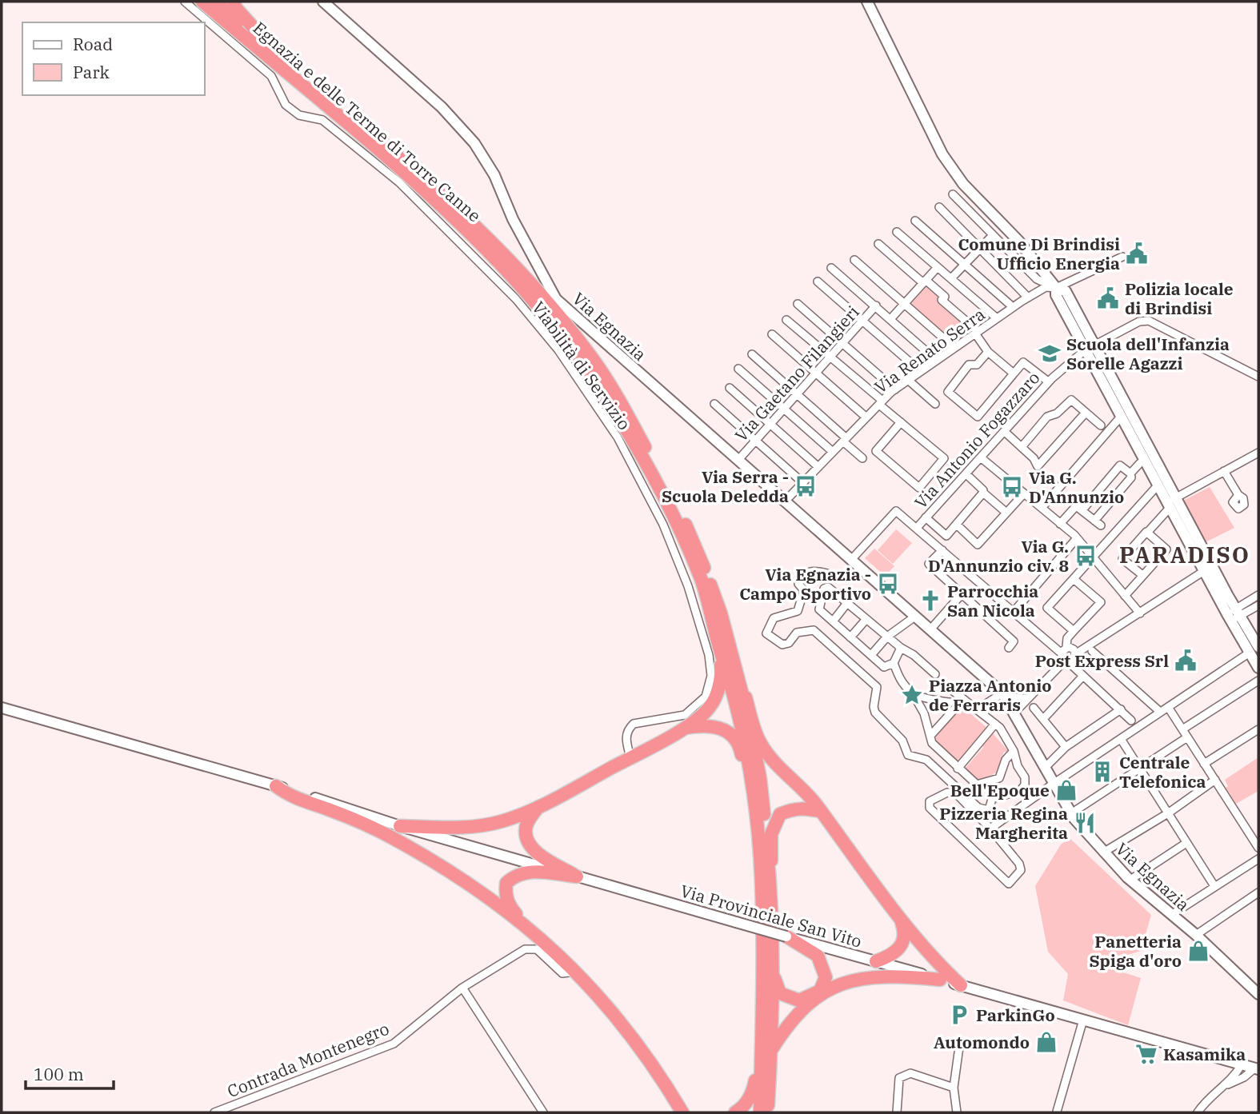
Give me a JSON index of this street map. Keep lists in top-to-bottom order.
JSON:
{
  "streets": {
    "highway": ["Egnazia e delle Terme di Torre Canne"],
    "street": [
      "Via Egnazia",
      "Via Renato Serra",
      "Viabilità di Servizio",
      "Via Gaetano Filangieri",
      "Via Antonio Fogazzaro",
      "Via Provinciale San Vito",
      "Contrada Montenegro"
    ]
  },
  "crossings": [
    ["Via Egnazia", "Via Renato Serra"],
    ["Via Egnazia", "Via Gaetano Filangieri"]
  ],
  "districts": ["PARADISO"],
  "places": {
    "public building": ["Comune Di Brindisi Ufficio Energia", "Polizia locale di Brindisi", "Post Express Srl"],
    "school or university": ["Scuola dell'Infanzia Sorelle Agazzi"],
    "bus stop": [
      "Via Serra - Scuola Deledda",
      "Via G. D'Annunzio",
      "Via G. D'Annunzio civ. 8",
      "Via Egnazia - Campo Sportivo"
    ],
    "church": ["Parrocchia San Nicola"],
    "place": ["Piazza Antonio de Ferraris"],
    "building": ["Centrale Telefonica"],
    "shop": ["Bell'Epoque", "Panetteria Spiga d'oro", "Automondo"],
    "restaurant": ["Pizzeria Regina Margherita"],
    "parking": ["ParkinGo"],
    "supermarket": ["Kasamika"]
  },
  "legend": ["Road", "Park"],
  "scale_bar": "100 m"
}
